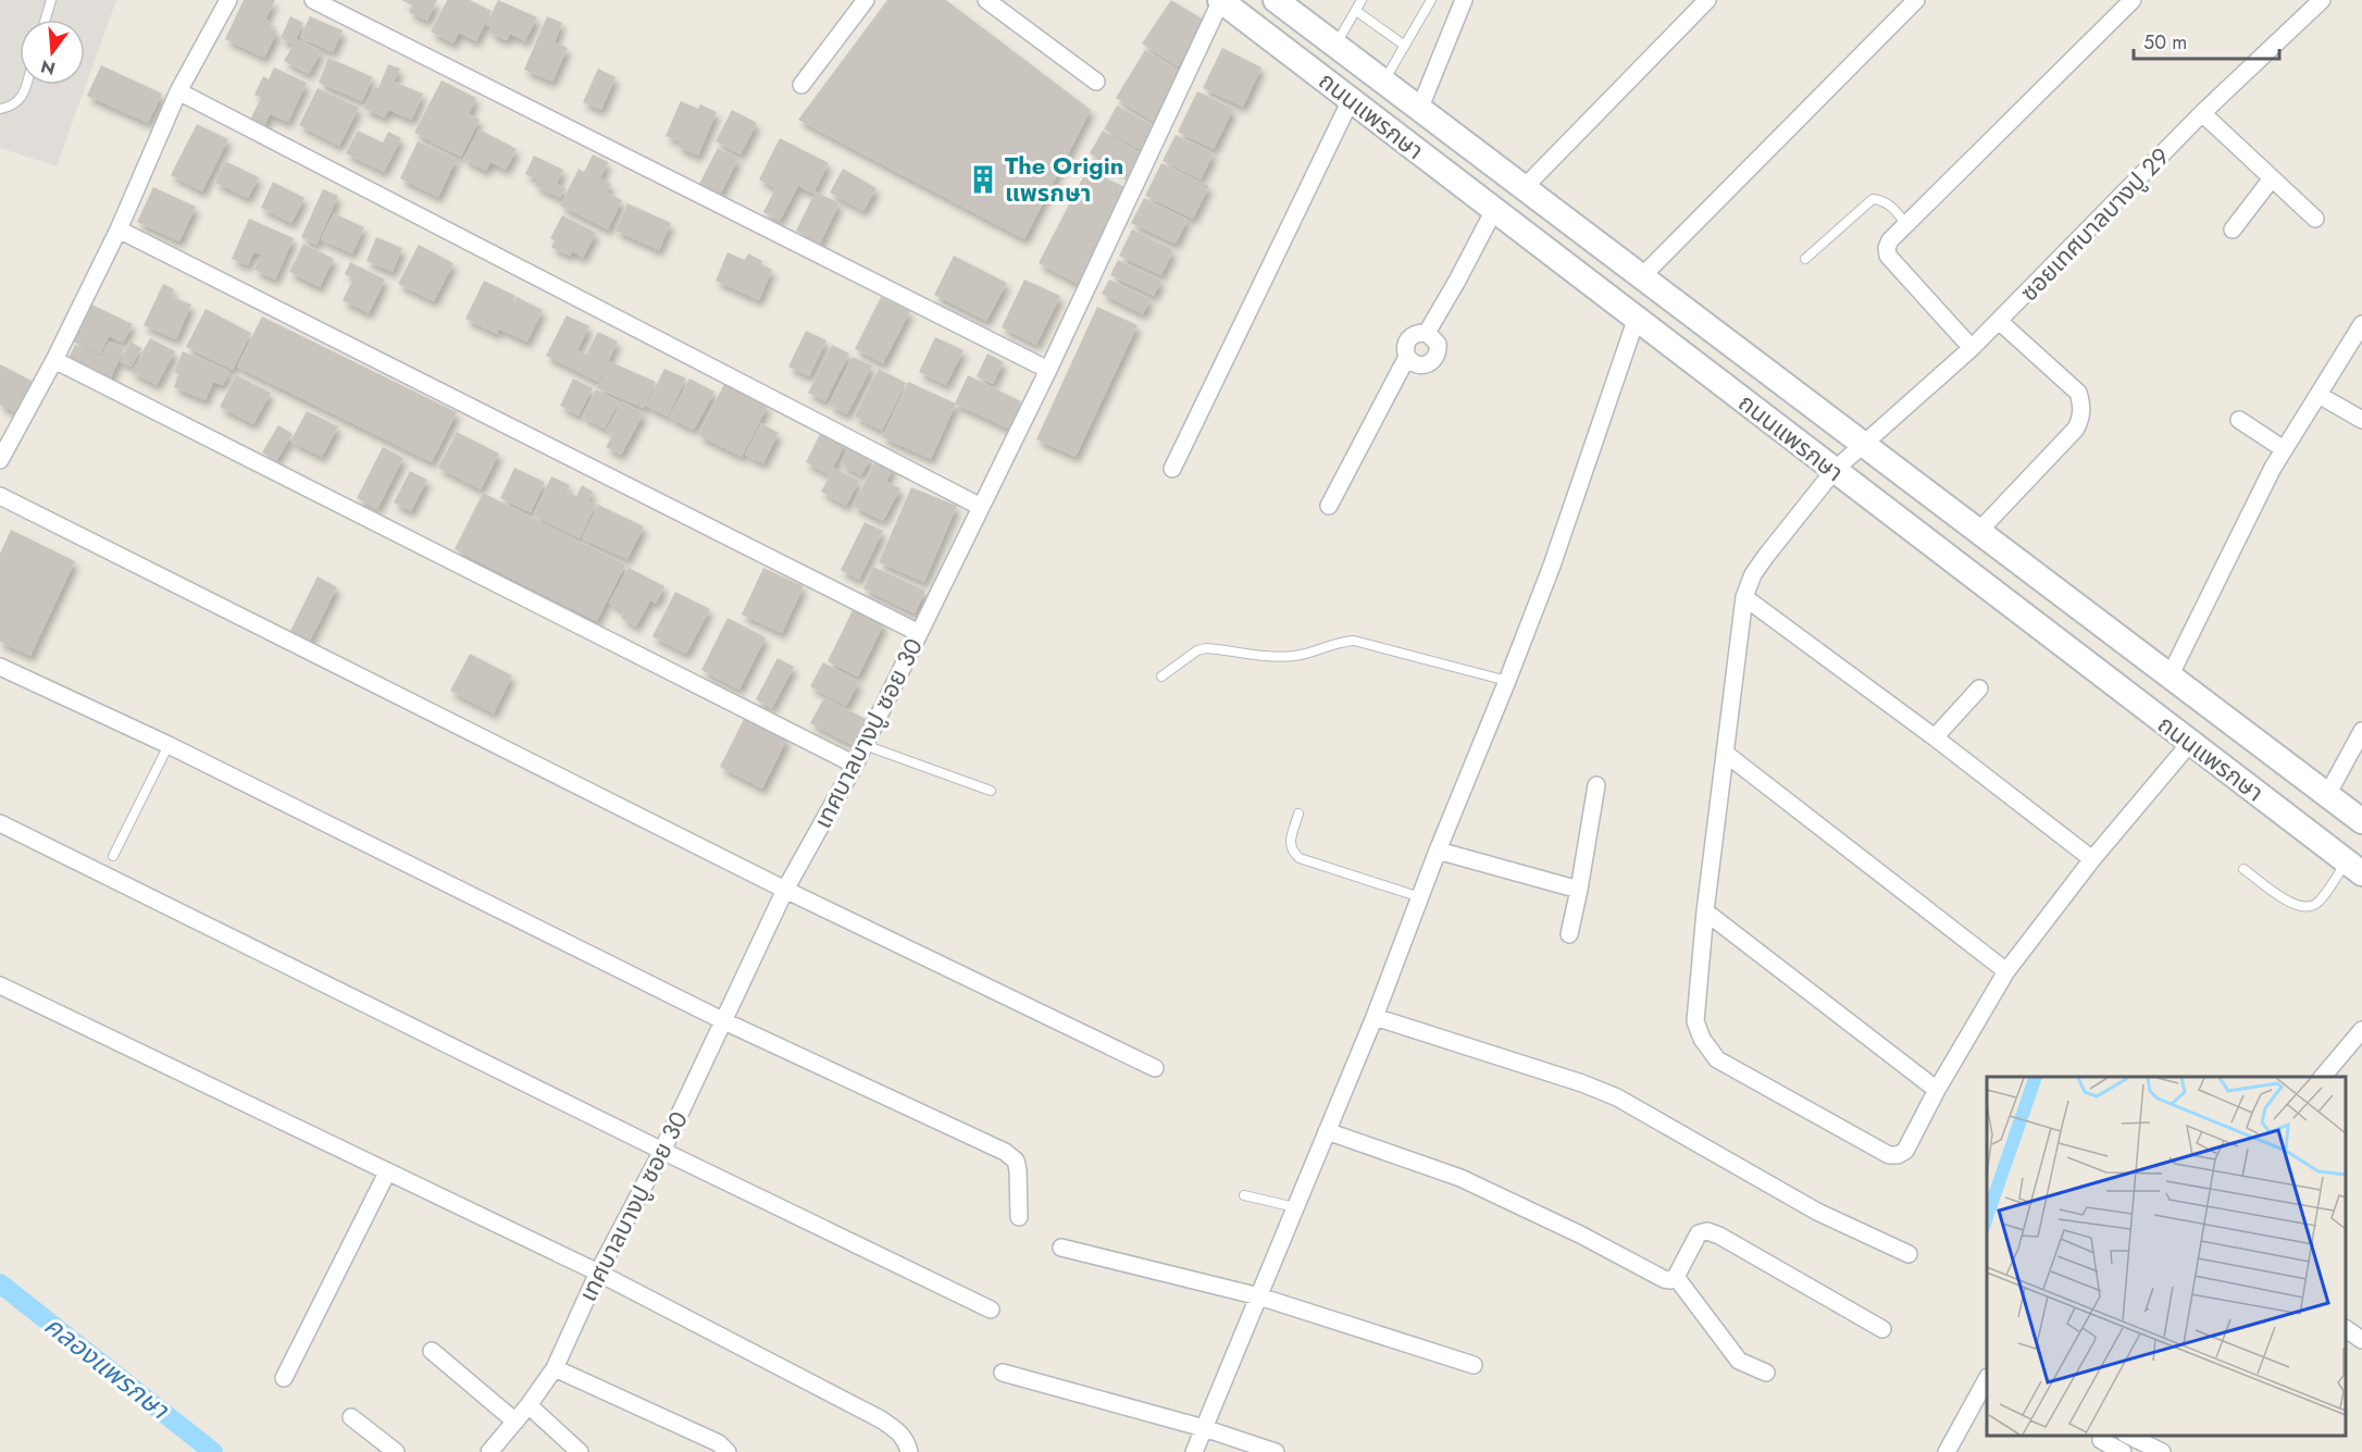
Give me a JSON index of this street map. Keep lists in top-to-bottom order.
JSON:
{
  "streets": {
    "main road": ["ถนนแพรกษา"],
    "street": ["ซอยเทศบาลบางปู 29", "เทศบาลบางปู ซอย 30"]
  },
  "crossings": [
    ["ถนนแพรกษา", "ซอยเทศบาลบางปู 29"],
    ["ถนนแพรกษา", "เทศบาลบางปู ซอย 30"]
  ],
  "water": ["คลองแพรกษา"],
  "places": {
    "building": ["The Origin แพรกษา"]
  },
  "scale_bar": "50 m",
  "north": "bottom"
}
